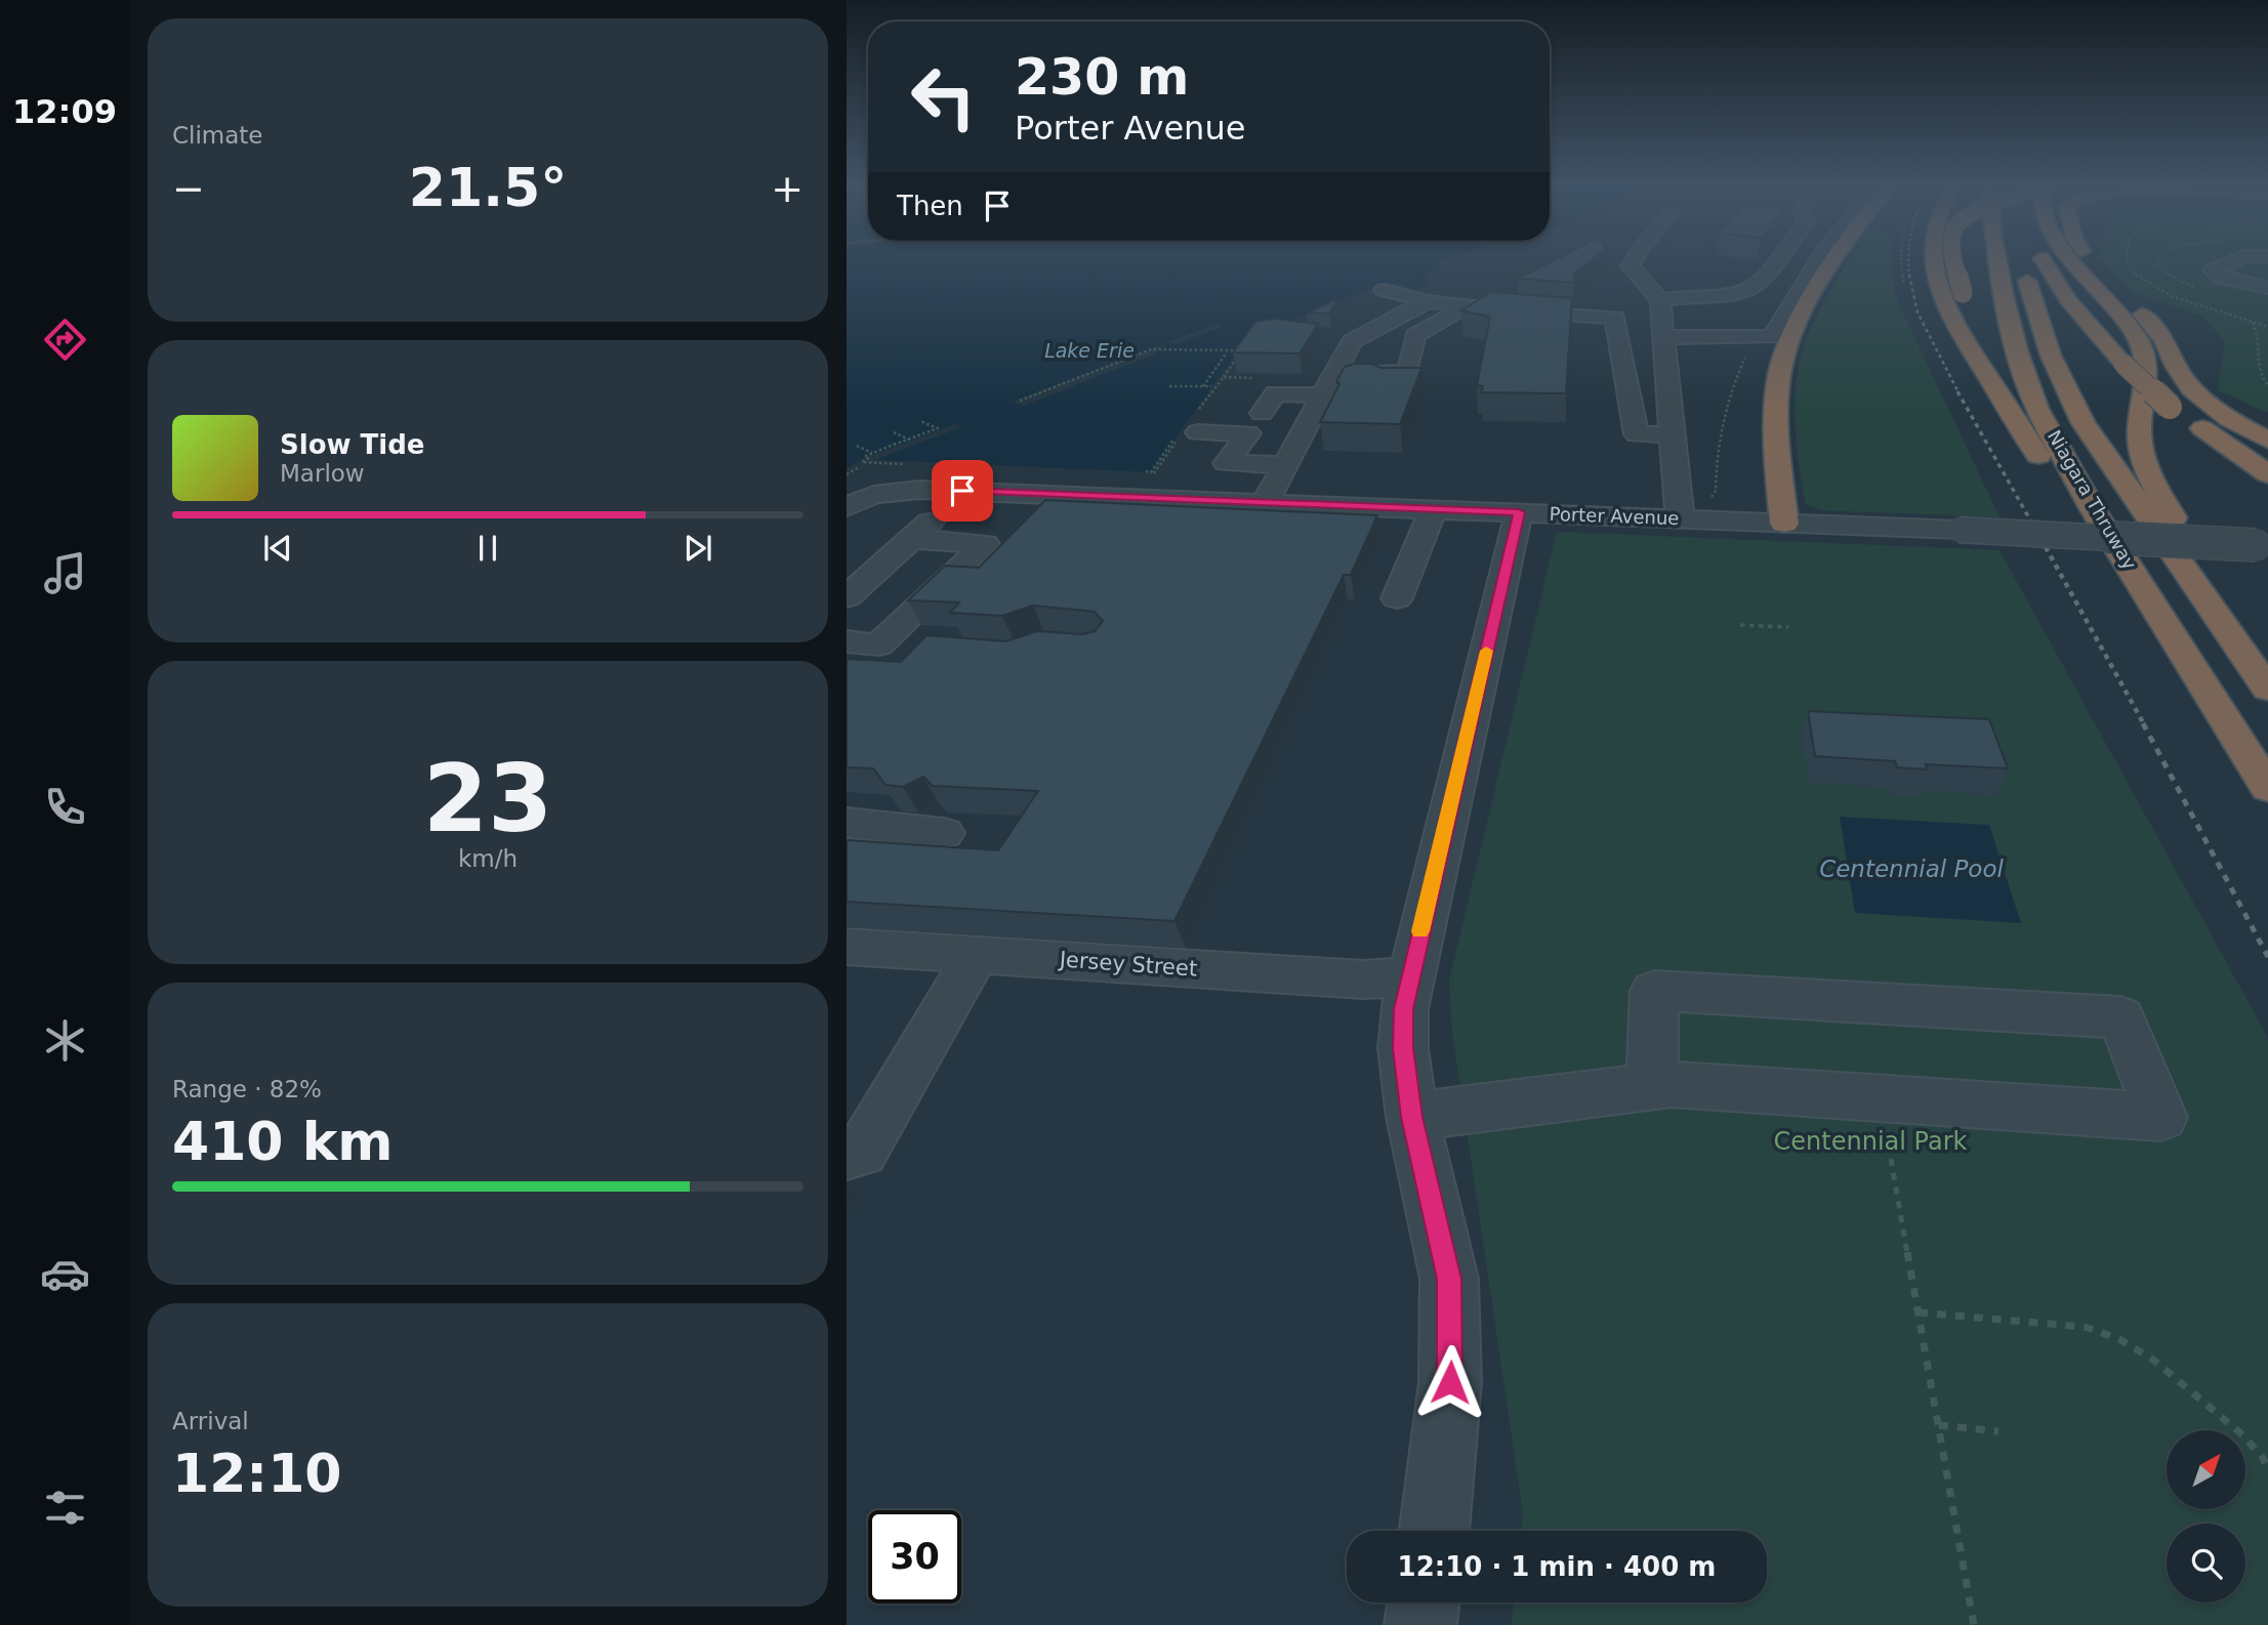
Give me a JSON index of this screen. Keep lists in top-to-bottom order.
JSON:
{
  "streets": {
    "highway": ["Niagara Thruway"],
    "street": ["Porter Avenue", "Jersey Street"]
  },
  "water": ["Lake Erie", "Centennial Pool"],
  "parks": ["Centennial Park"],
  "north": "top right",
  "page": {
    "tabs": "12:09",
    "tile": [
      "Climate",
      ["23", "km/h"],
      ["Range · 82%", "410 km"],
      ["Arrival", "12:10"]
    ],
    "turn": ["230 m", "Porter Avenue"],
    "heat": ["−", "21.5°", "+"],
    "then": "Then",
    "song": ["Slow Tide", "Marlow"],
    "limit": "30",
    "trip": "12:10 · 1 min · 400 m"
  }
}
